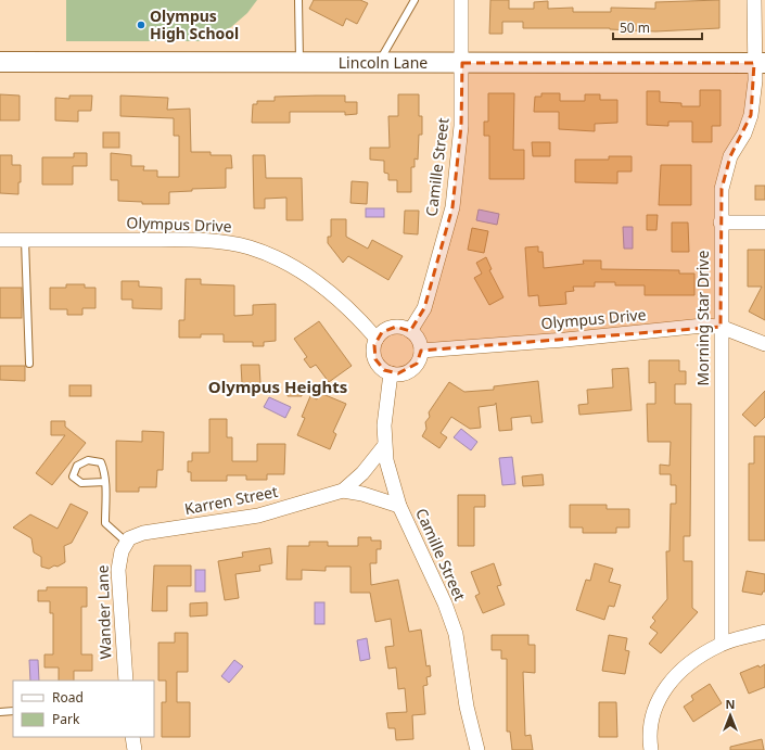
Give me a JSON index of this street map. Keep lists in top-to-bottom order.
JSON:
{
  "streets": {
    "street": [
      "Lincoln Lane",
      "Camille Street",
      "Olympus Drive",
      "Morning Star Drive",
      "Karren Street",
      "Wander Lane"
    ]
  },
  "crossings": [
    ["Lincoln Lane", "Camille Street"],
    ["Lincoln Lane", "Morning Star Drive"],
    ["Camille Street", "Olympus Drive"],
    ["Camille Street", "Karren Street"],
    ["Olympus Drive", "Morning Star Drive"],
    ["Karren Street", "Wander Lane"]
  ],
  "districts": ["Olympus Heights"],
  "places": ["Olympus High School"],
  "legend": ["Road", "Park"],
  "scale_bar": "50 m",
  "north": "top"
}
